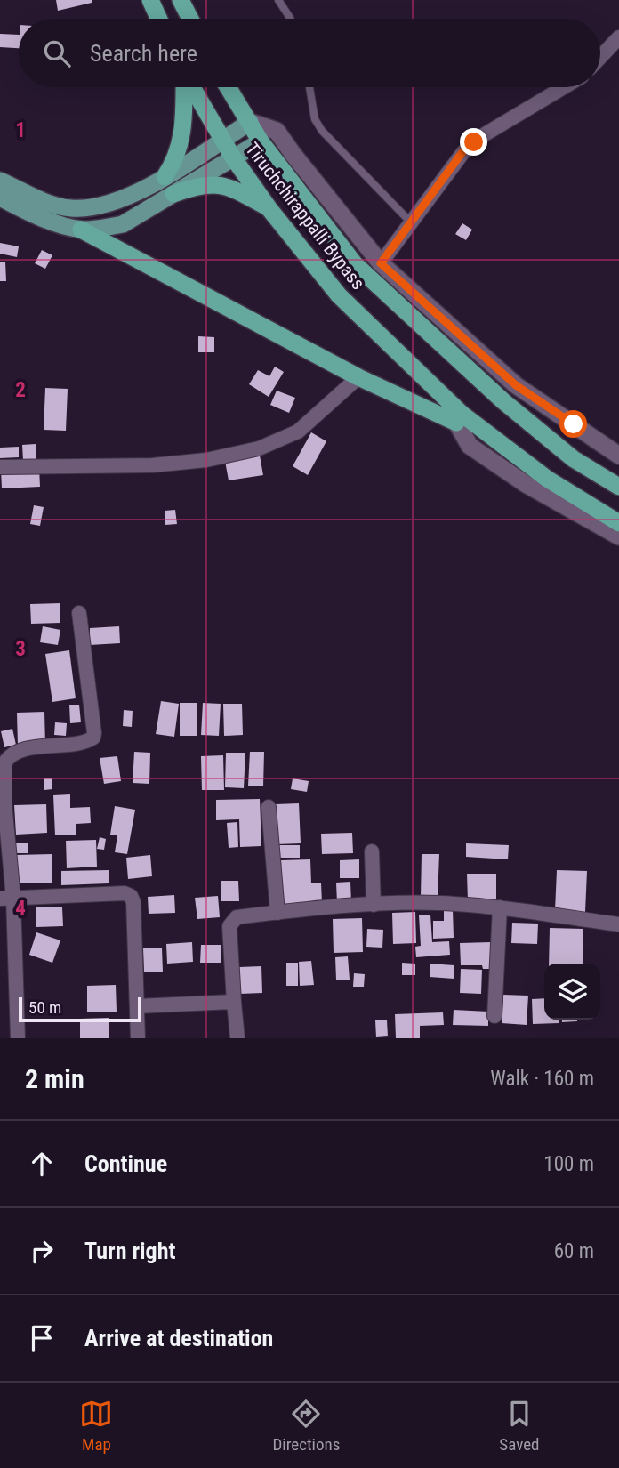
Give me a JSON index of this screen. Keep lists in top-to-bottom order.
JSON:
{
  "streets": {
    "highway": ["Tiruchchirappalli Bypass"]
  },
  "scale_bar": "50 m",
  "page": {
    "search": "Search here",
    "scale": "50 m",
    "heading": ["2 min", "Walk · 160 m"],
    "list": [
      ["Continue", "100 m"],
      ["Turn right", "60 m"],
      "Arrive at destination"
    ],
    "nav": ["Map", "Directions", "Saved"]
  },
  "grid": {
    "rows": [
      "1",
      "2",
      "3",
      "4"
    ]
  }
}
